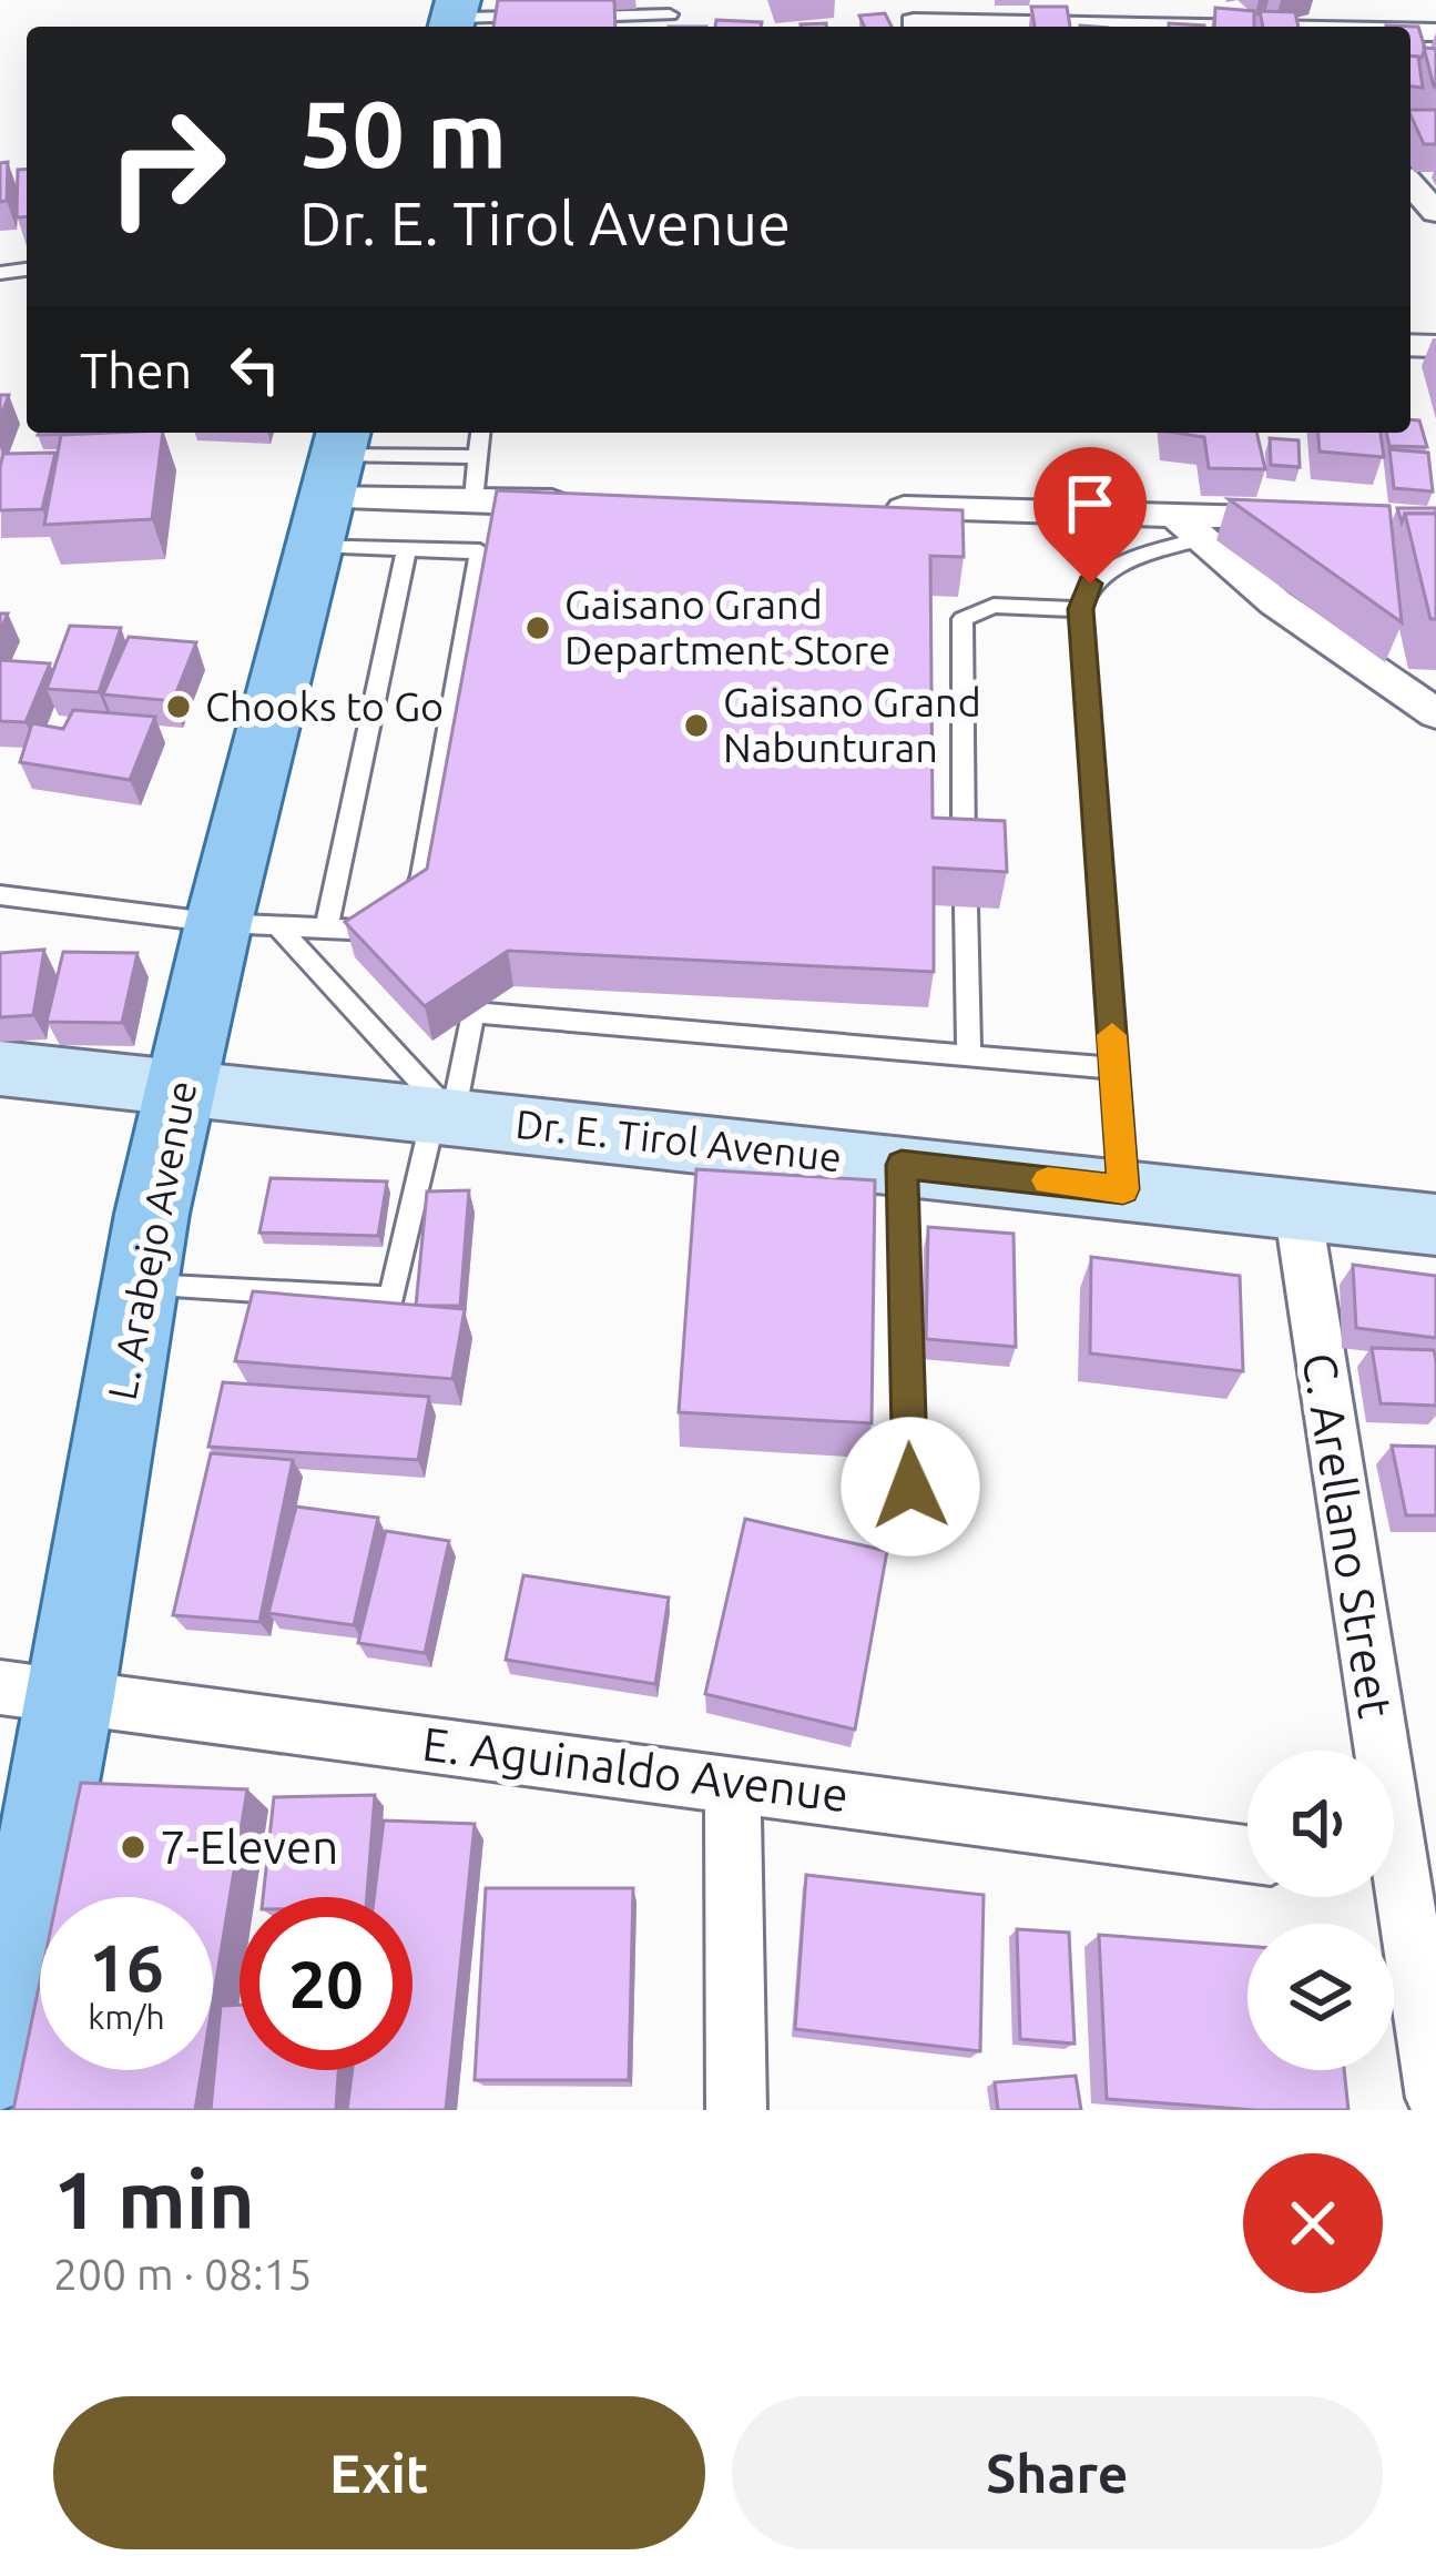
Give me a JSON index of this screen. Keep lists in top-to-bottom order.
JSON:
{
  "streets": {
    "main road": ["Dr. E. Tirol Avenue", "L. Arabejo Avenue"],
    "street": ["C. Arellano Street", "E. Aguinaldo Avenue"]
  },
  "crossings": [
    ["Dr. E. Tirol Avenue", "L. Arabejo Avenue"],
    ["Dr. E. Tirol Avenue", "C. Arellano Street"],
    ["L. Arabejo Avenue", "E. Aguinaldo Avenue"]
  ],
  "places": [
    "Gaisano Grand Department Store",
    "Chooks to Go",
    "Gaisano Grand Nabunturan",
    "7-Eleven"
  ],
  "page": {
    "turn": ["50 m", "Dr. E. Tirol Avenue"],
    "then": "Then",
    "speed": "16 km/h",
    "limit": "20",
    "heading": ["1 min", "200 m · 08:15"],
    "buttons": ["Exit", "Share"]
  }
}
